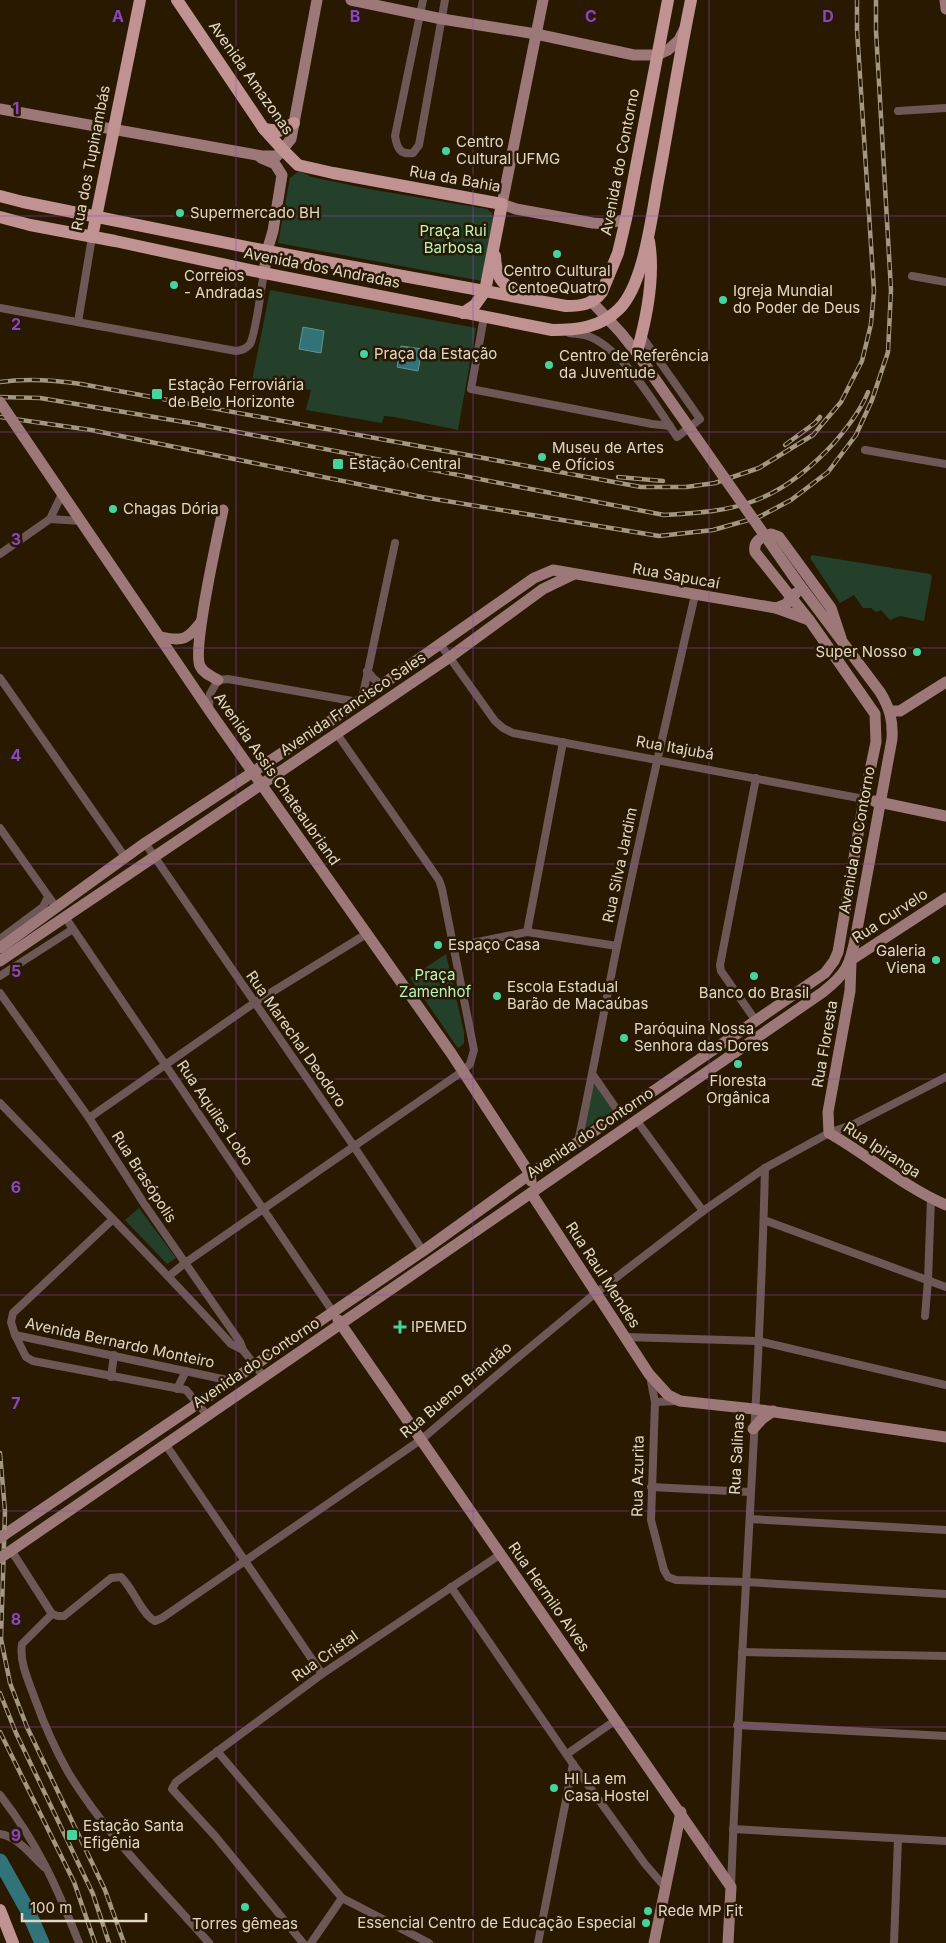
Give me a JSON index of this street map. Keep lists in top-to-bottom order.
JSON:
{
  "streets": {
    "main road": [
      "Avenida Amazonas",
      "Rua dos Tupinambás",
      "Avenida do Contorno",
      "Rua da Bahia",
      "Avenida dos Andradas"
    ],
    "street": [
      "Rua Sapucaí",
      "Avenida Francisco Sales",
      "Rua Itajubá",
      "Avenida Assis Chateaubriand",
      "Rua Silva Jardim",
      "Rua Curvelo",
      "Rua Marechal Deodoro",
      "Rua Floresta",
      "Rua Aquiles Lobo",
      "Rua Ipiranga",
      "Rua Brasópolis",
      "Rua Raul Mendes",
      "Avenida Bernardo Monteiro",
      "Rua Bueno Brandão",
      "Rua Salinas",
      "Rua Azurita",
      "Rua Hermilo Alves",
      "Rua Cristal"
    ]
  },
  "crossings": [
    ["Avenida Amazonas", "Rua da Bahia"],
    ["Rua dos Tupinambás", "Avenida dos Andradas"],
    ["Avenida do Contorno", "Rua da Bahia"],
    ["Avenida do Contorno", "Avenida dos Andradas"],
    ["Avenida do Contorno", "Rua Sapucaí"],
    ["Avenida do Contorno", "Rua Itajubá"],
    ["Avenida do Contorno", "Avenida Assis Chateaubriand"],
    ["Avenida do Contorno", "Rua Silva Jardim"],
    ["Avenida do Contorno", "Rua Curvelo"],
    ["Avenida do Contorno", "Rua Marechal Deodoro"],
    ["Avenida do Contorno", "Rua Floresta"],
    ["Avenida do Contorno", "Rua Aquiles Lobo"],
    ["Avenida do Contorno", "Rua Brasópolis"],
    ["Avenida do Contorno", "Rua Raul Mendes"],
    ["Avenida do Contorno", "Avenida Bernardo Monteiro"],
    ["Avenida do Contorno", "Rua Hermilo Alves"],
    ["Rua Sapucaí", "Avenida Francisco Sales"],
    ["Rua Sapucaí", "Rua Silva Jardim"],
    ["Avenida Francisco Sales", "Rua Itajubá"],
    ["Avenida Francisco Sales", "Avenida Assis Chateaubriand"],
    ["Avenida Francisco Sales", "Rua Marechal Deodoro"],
    ["Avenida Francisco Sales", "Rua Aquiles Lobo"],
    ["Rua Itajubá", "Rua Silva Jardim"],
    ["Rua Curvelo", "Rua Floresta"],
    ["Rua Floresta", "Rua Ipiranga"],
    ["Rua Aquiles Lobo", "Rua Hermilo Alves"],
    ["Rua Raul Mendes", "Rua Bueno Brandão"],
    ["Rua Raul Mendes", "Rua Azurita"],
    ["Rua Bueno Brandão", "Rua Salinas"],
    ["Rua Bueno Brandão", "Rua Hermilo Alves"],
    ["Rua Salinas", "Rua Azurita"],
    ["Rua Salinas", "Rua Hermilo Alves"],
    ["Rua Hermilo Alves", "Rua Cristal"]
  ],
  "parks": ["Praça Rui Barbosa", "Praça Zamenhof"],
  "places": {
    "other": [
      "Centro Cultural UFMG",
      "Supermercado BH",
      "Centro Cultural CentoeQuatro",
      "Correios - Andradas",
      "Igreja Mundial do Poder de Deus",
      "Praça da Estação",
      "Centro de Referência da Juventude",
      "Museu de Artes e Ofícios",
      "Chagas Dória",
      "Super Nosso",
      "Espaço Casa",
      "Galeria Viena",
      "Banco do Brasil",
      "Escola Estadual Barão de Macaúbas",
      "Paróquina Nossa Senhora das Dores",
      "Floresta Orgânica",
      "HI La em Casa Hostel",
      "Torres gêmeas",
      "Rede MP Fit",
      "Essencial Centro de Educação Especial"
    ],
    "transit": ["Estação Ferroviária de Belo Horizonte", "Estação Central", "Estação Santa Efigênia"],
    "health": ["IPEMED"]
  },
  "scale_bar": "100 m",
  "grid": {
    "columns": [
      "A",
      "B",
      "C",
      "D"
    ],
    "rows": [
      "1",
      "2",
      "3",
      "4",
      "5",
      "6",
      "7",
      "8",
      "9"
    ]
  }
}
